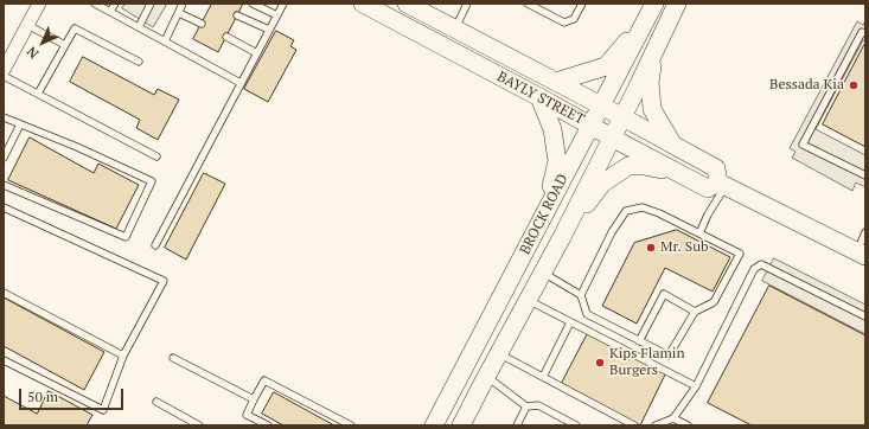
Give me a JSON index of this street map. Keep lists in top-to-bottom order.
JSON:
{
  "streets": {
    "main road": ["BAYLY STREET", "BROCK ROAD"]
  },
  "crossings": [
    ["BAYLY STREET", "BROCK ROAD"]
  ],
  "places": ["Bessada Kia", "Mr. Sub", "Kips Flamin Burgers"],
  "scale_bar": "50 m",
  "north": "bottom left"
}
